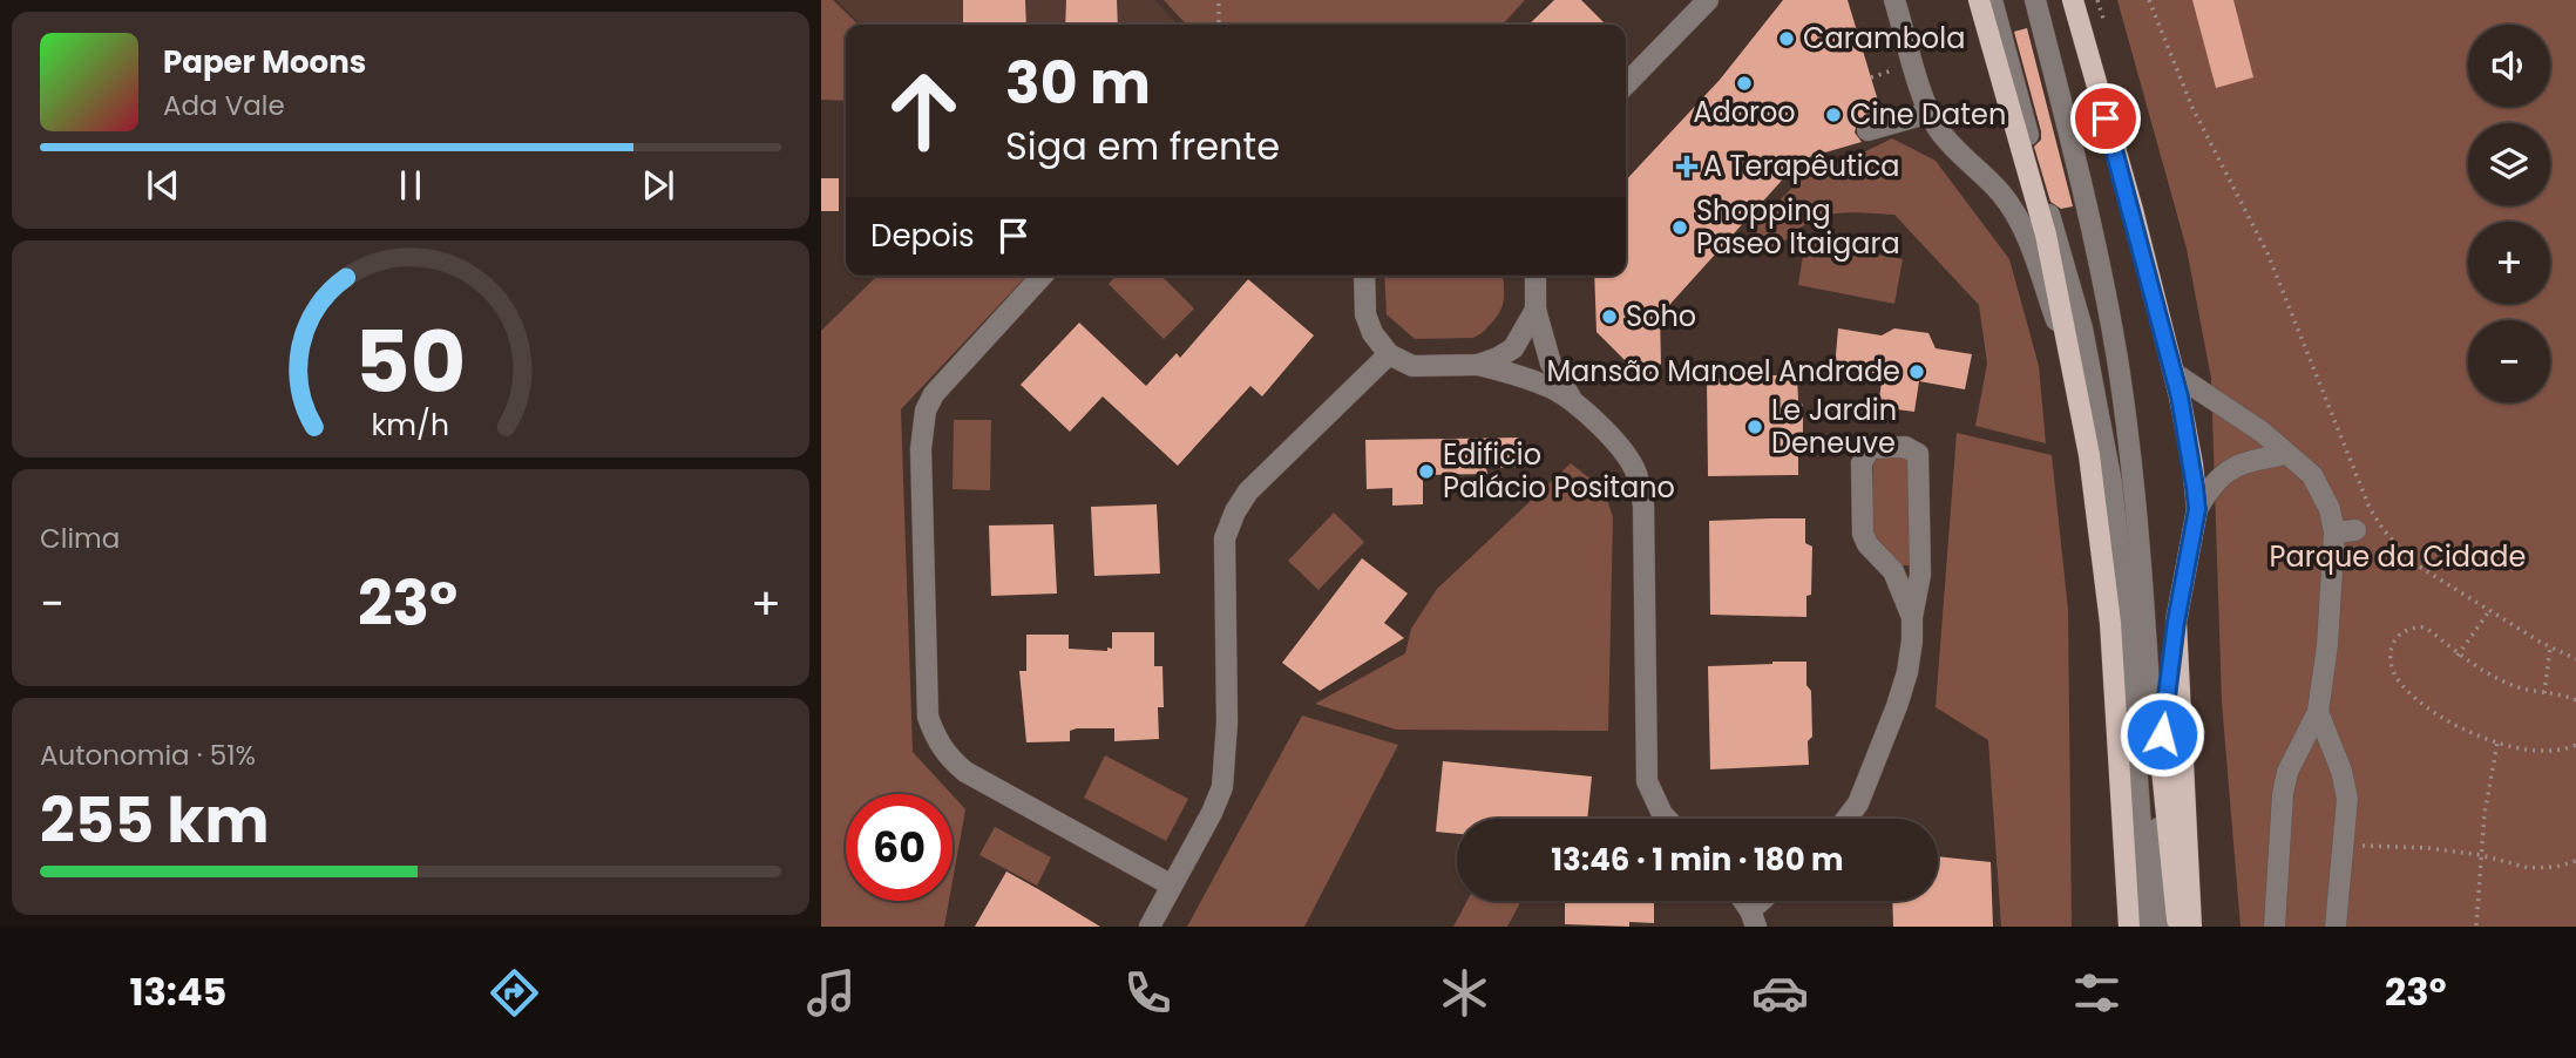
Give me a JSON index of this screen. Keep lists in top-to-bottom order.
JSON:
{
  "parks": ["Parque da Cidade"],
  "places": {
    "other": [
      "Carambola",
      "Adoroo",
      "Cine Daten",
      "Shopping Paseo Itaigara",
      "Soho",
      "Mansão Manoel Andrade",
      "Le Jardin Deneuve",
      "Edificio Palácio Positano"
    ],
    "health": ["A Terapêutica"]
  },
  "page": {
    "map_buttons": ["+", "−"],
    "turn": ["30 m", "Siga em frente"],
    "song": ["Paper Moons", "Ada Vale"],
    "then": "Depois",
    "tile": [
      "Clima",
      ["Autonomia · 51%", "255 km"]
    ],
    "heat": ["−", "23°", "+"],
    "limit": "60",
    "trip": "13:46 · 1 min · 180 m",
    "tabs": ["13:45", "23°"],
    "gauge": ["50", "km/h"]
  }
}
